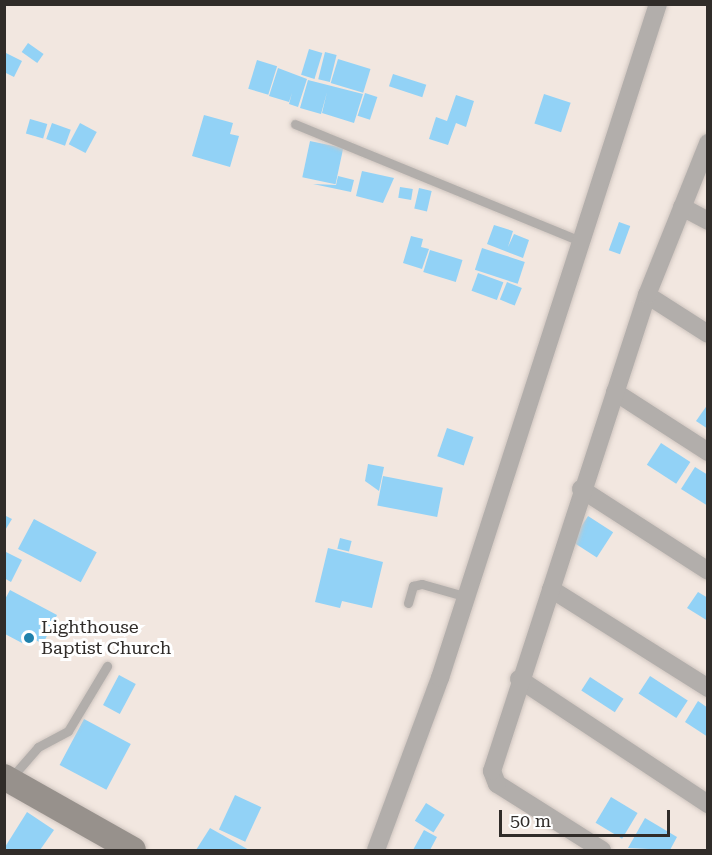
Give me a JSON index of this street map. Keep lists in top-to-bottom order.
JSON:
{
  "places": ["Lighthouse Baptist Church"],
  "scale_bar": "50 m"
}
